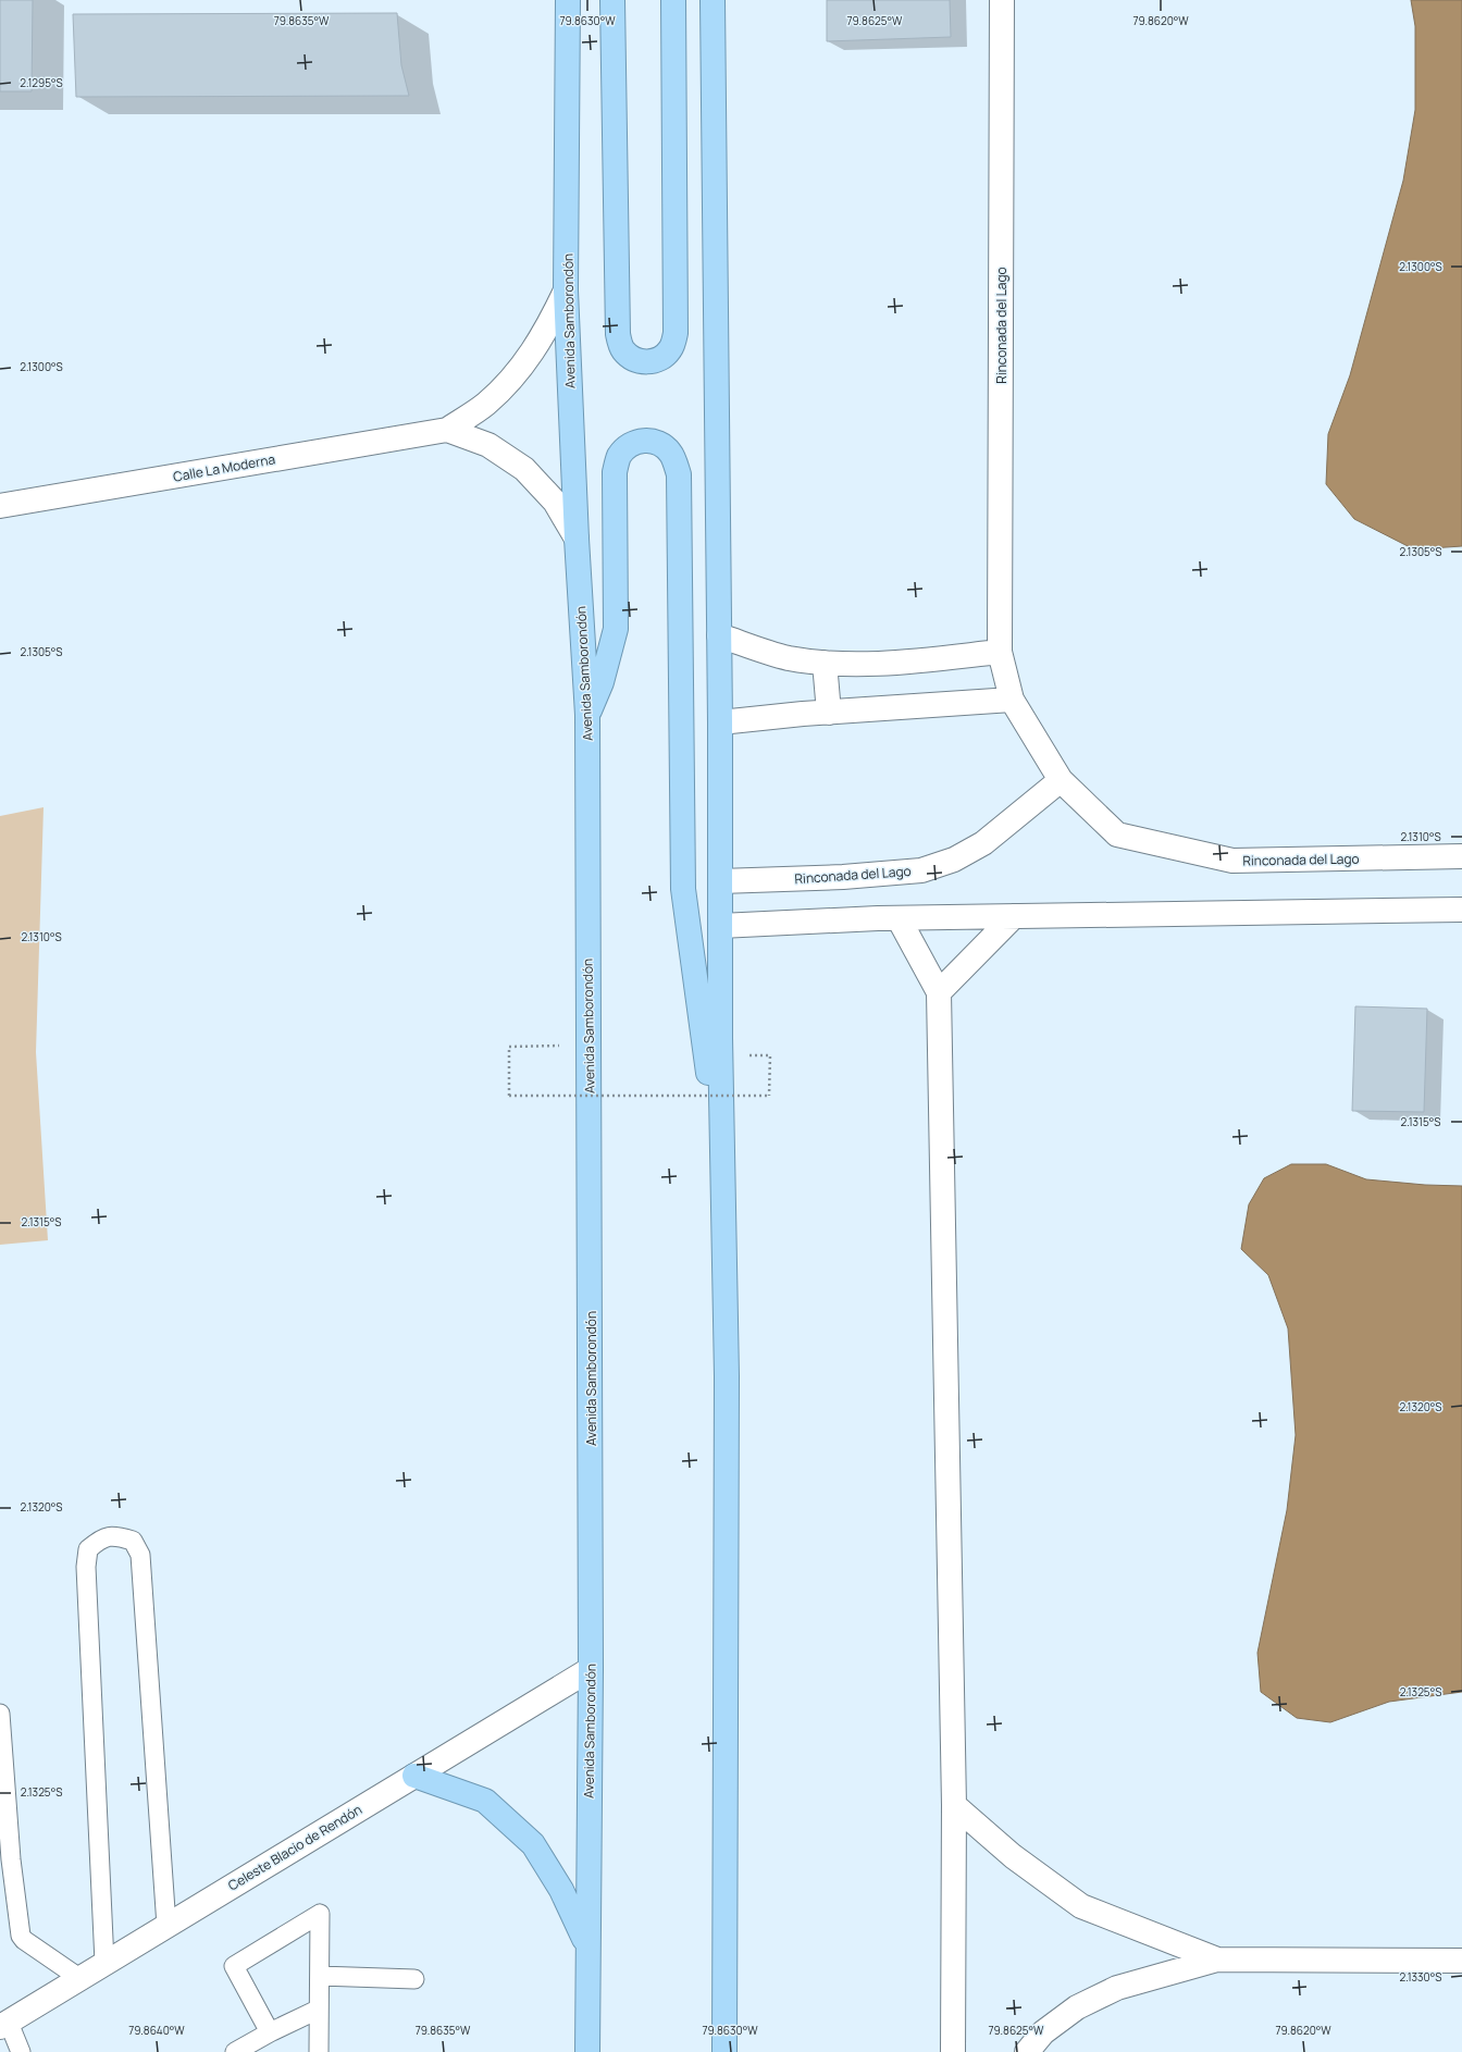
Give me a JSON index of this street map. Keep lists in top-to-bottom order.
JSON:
{
  "streets": {
    "highway": ["Avenida Samborondón"],
    "street": ["Rinconada del Lago", "Calle La Moderna", "Celeste Blacio de Rendón"]
  },
  "crossings": [
    ["Avenida Samborondón", "Calle La Moderna"],
    ["Avenida Samborondón", "Celeste Blacio de Rendón"]
  ],
  "coordinates": [
    "79.8635°W",
    "79.8630°W",
    "79.8625°W",
    "79.8620°W",
    "2.1295°S",
    "2.1300°S",
    "2.1305°S",
    "2.1310°S",
    "2.1315°S",
    "2.1320°S",
    "2.1325°S",
    "2.1330°S",
    "79.8640°W"
  ]
}
